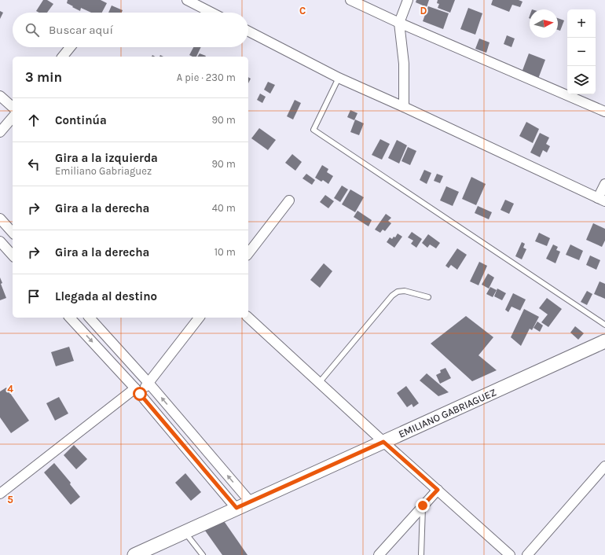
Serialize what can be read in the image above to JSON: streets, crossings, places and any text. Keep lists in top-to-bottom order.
{
  "streets": {
    "main road": ["EMILIANO GABRIAGUEZ"]
  },
  "north": "right",
  "page": {
    "map_buttons": ["+", "−"],
    "search": "Buscar aquí",
    "heading": ["3 min", "A pie · 230 m"],
    "list": [
      ["Continúa", "90 m"],
      ["Gira a la izquierda", "Emiliano Gabriaguez", "90 m"],
      ["Gira a la derecha", "40 m"],
      ["Gira a la derecha", "10 m"],
      "Llegada al destino"
    ]
  },
  "grid": {
    "columns": ["C", "D"],
    "rows": ["4", "5"]
  }
}
